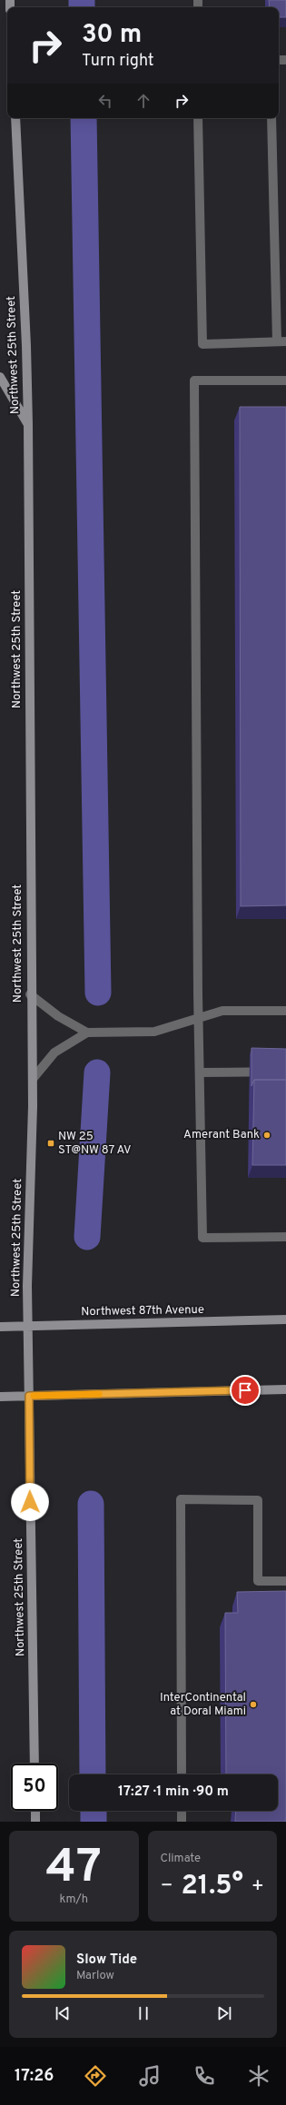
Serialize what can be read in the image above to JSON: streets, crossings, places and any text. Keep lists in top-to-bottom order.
{
  "streets": {
    "main road": ["Northwest 25th Street", "Northwest 87th Avenue"]
  },
  "crossings": [
    ["Northwest 25th Street", "Northwest 87th Avenue"]
  ],
  "places": {
    "other": ["Amerant Bank", "InterContinental at Doral Miami"],
    "transit": ["NW 25 ST@NW 87 AV"]
  },
  "page": {
    "turn": ["30 m", "Turn right"],
    "limit": "50",
    "trip": "17:27 · 1 min · 90 m",
    "tile": [
      ["47", "km/h"],
      "Climate"
    ],
    "heat": ["−", "21.5°", "+"],
    "song": ["Slow Tide", "Marlow"],
    "tabs": "17:26"
  }
}
